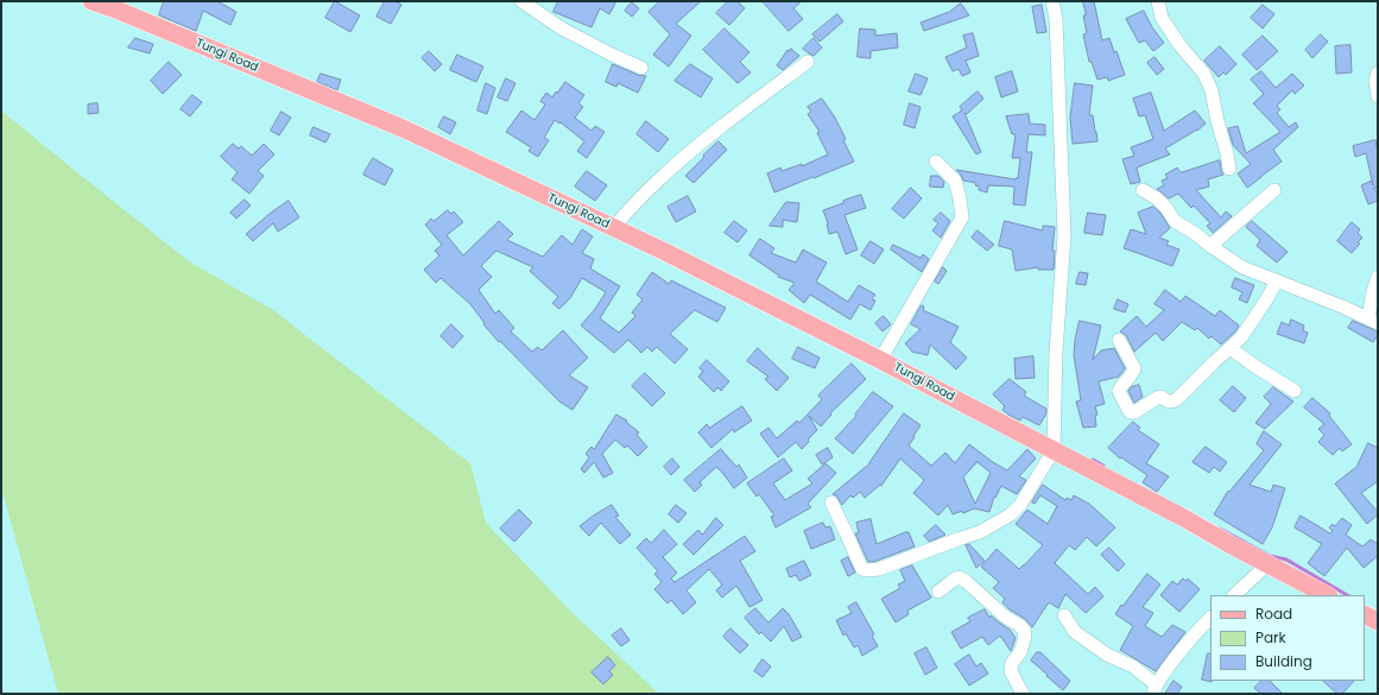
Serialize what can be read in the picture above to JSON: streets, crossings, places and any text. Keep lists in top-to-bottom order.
{
  "streets": {
    "main road": ["Tungi Road"]
  },
  "legend": ["Road", "Park", "Building"]
}
